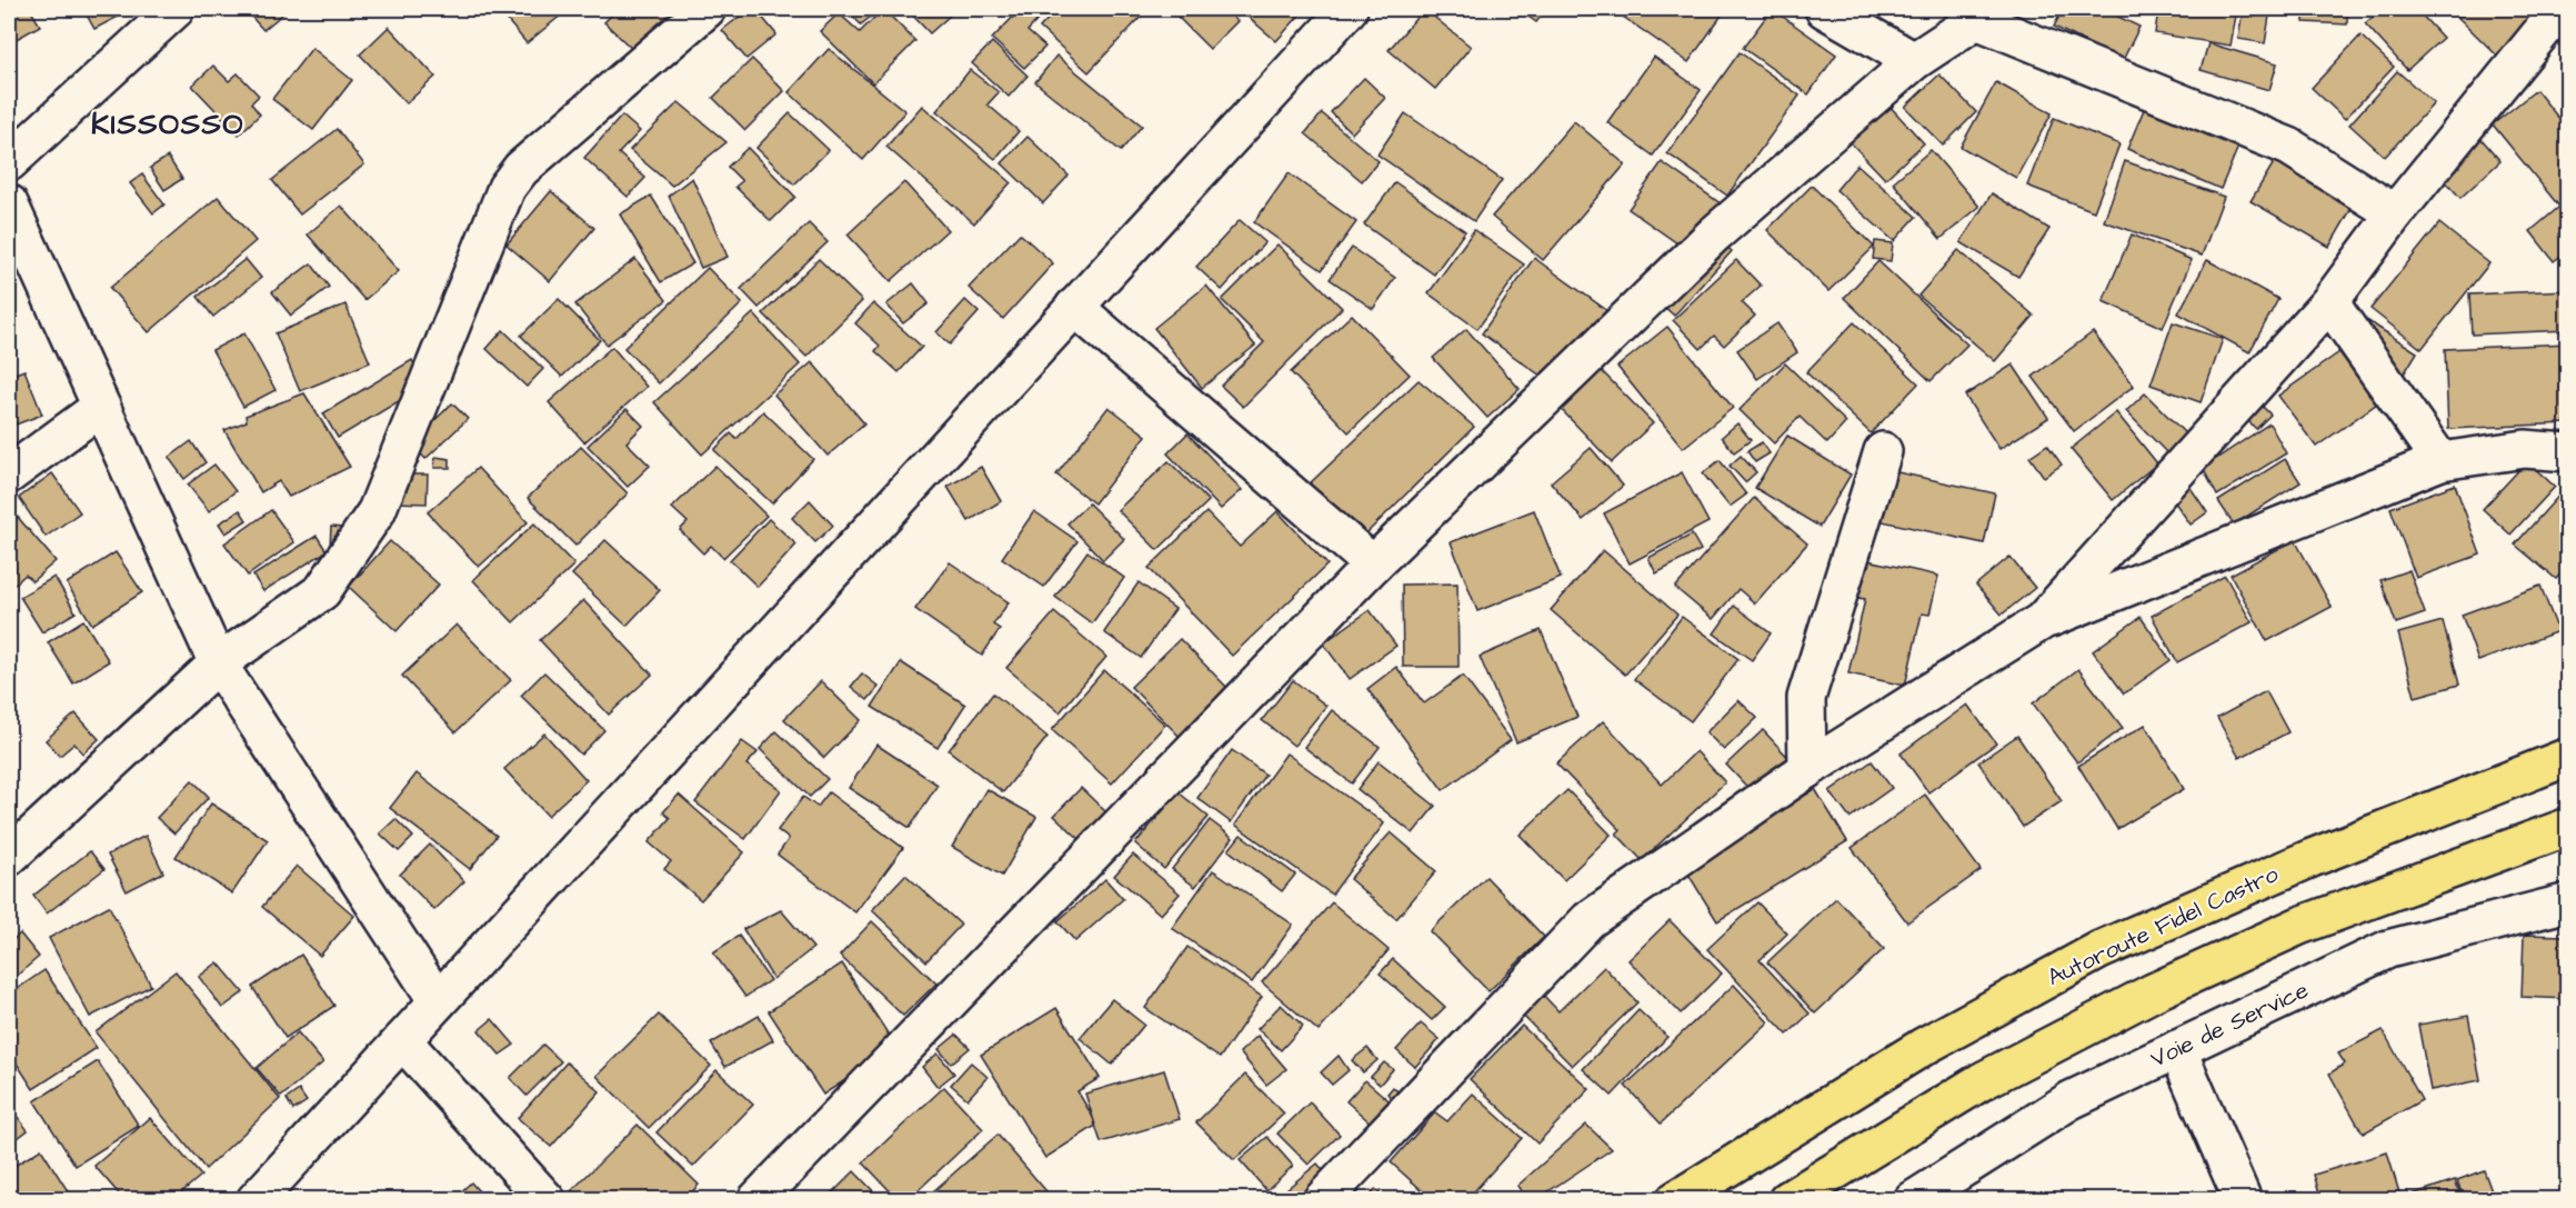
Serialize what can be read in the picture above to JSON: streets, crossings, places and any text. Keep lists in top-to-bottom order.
{
  "streets": {
    "highway": ["Autoroute Fidel Castro"],
    "street": ["Voie de Service"]
  },
  "districts": ["KISSOSSO"]
}
